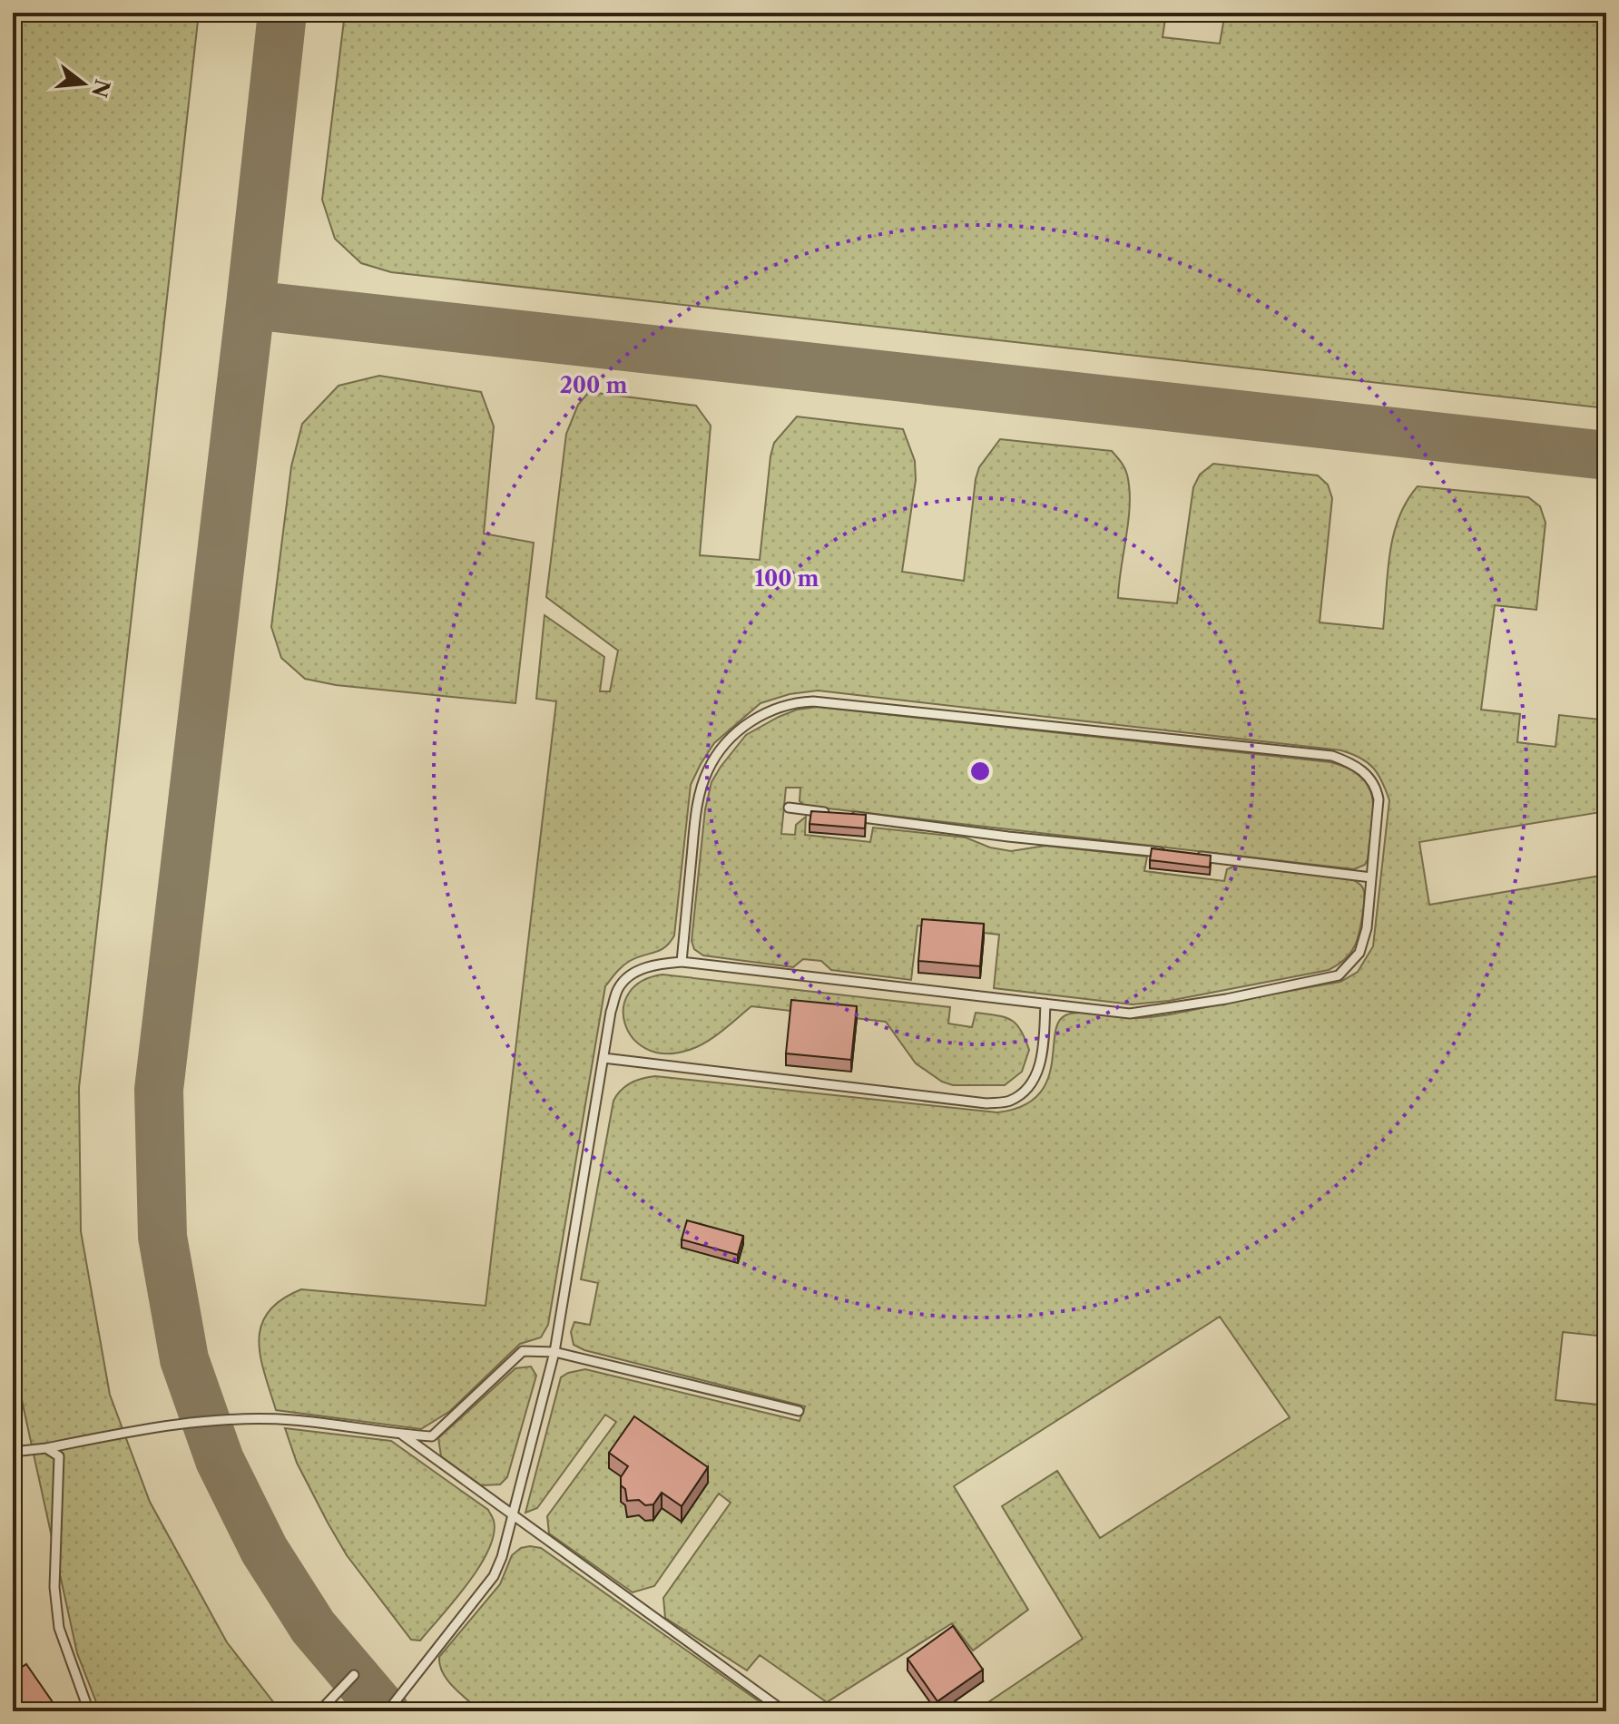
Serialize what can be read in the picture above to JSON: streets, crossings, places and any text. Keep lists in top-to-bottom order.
{
  "north": "right",
  "rings": ["200 m", "100 m"]
}
